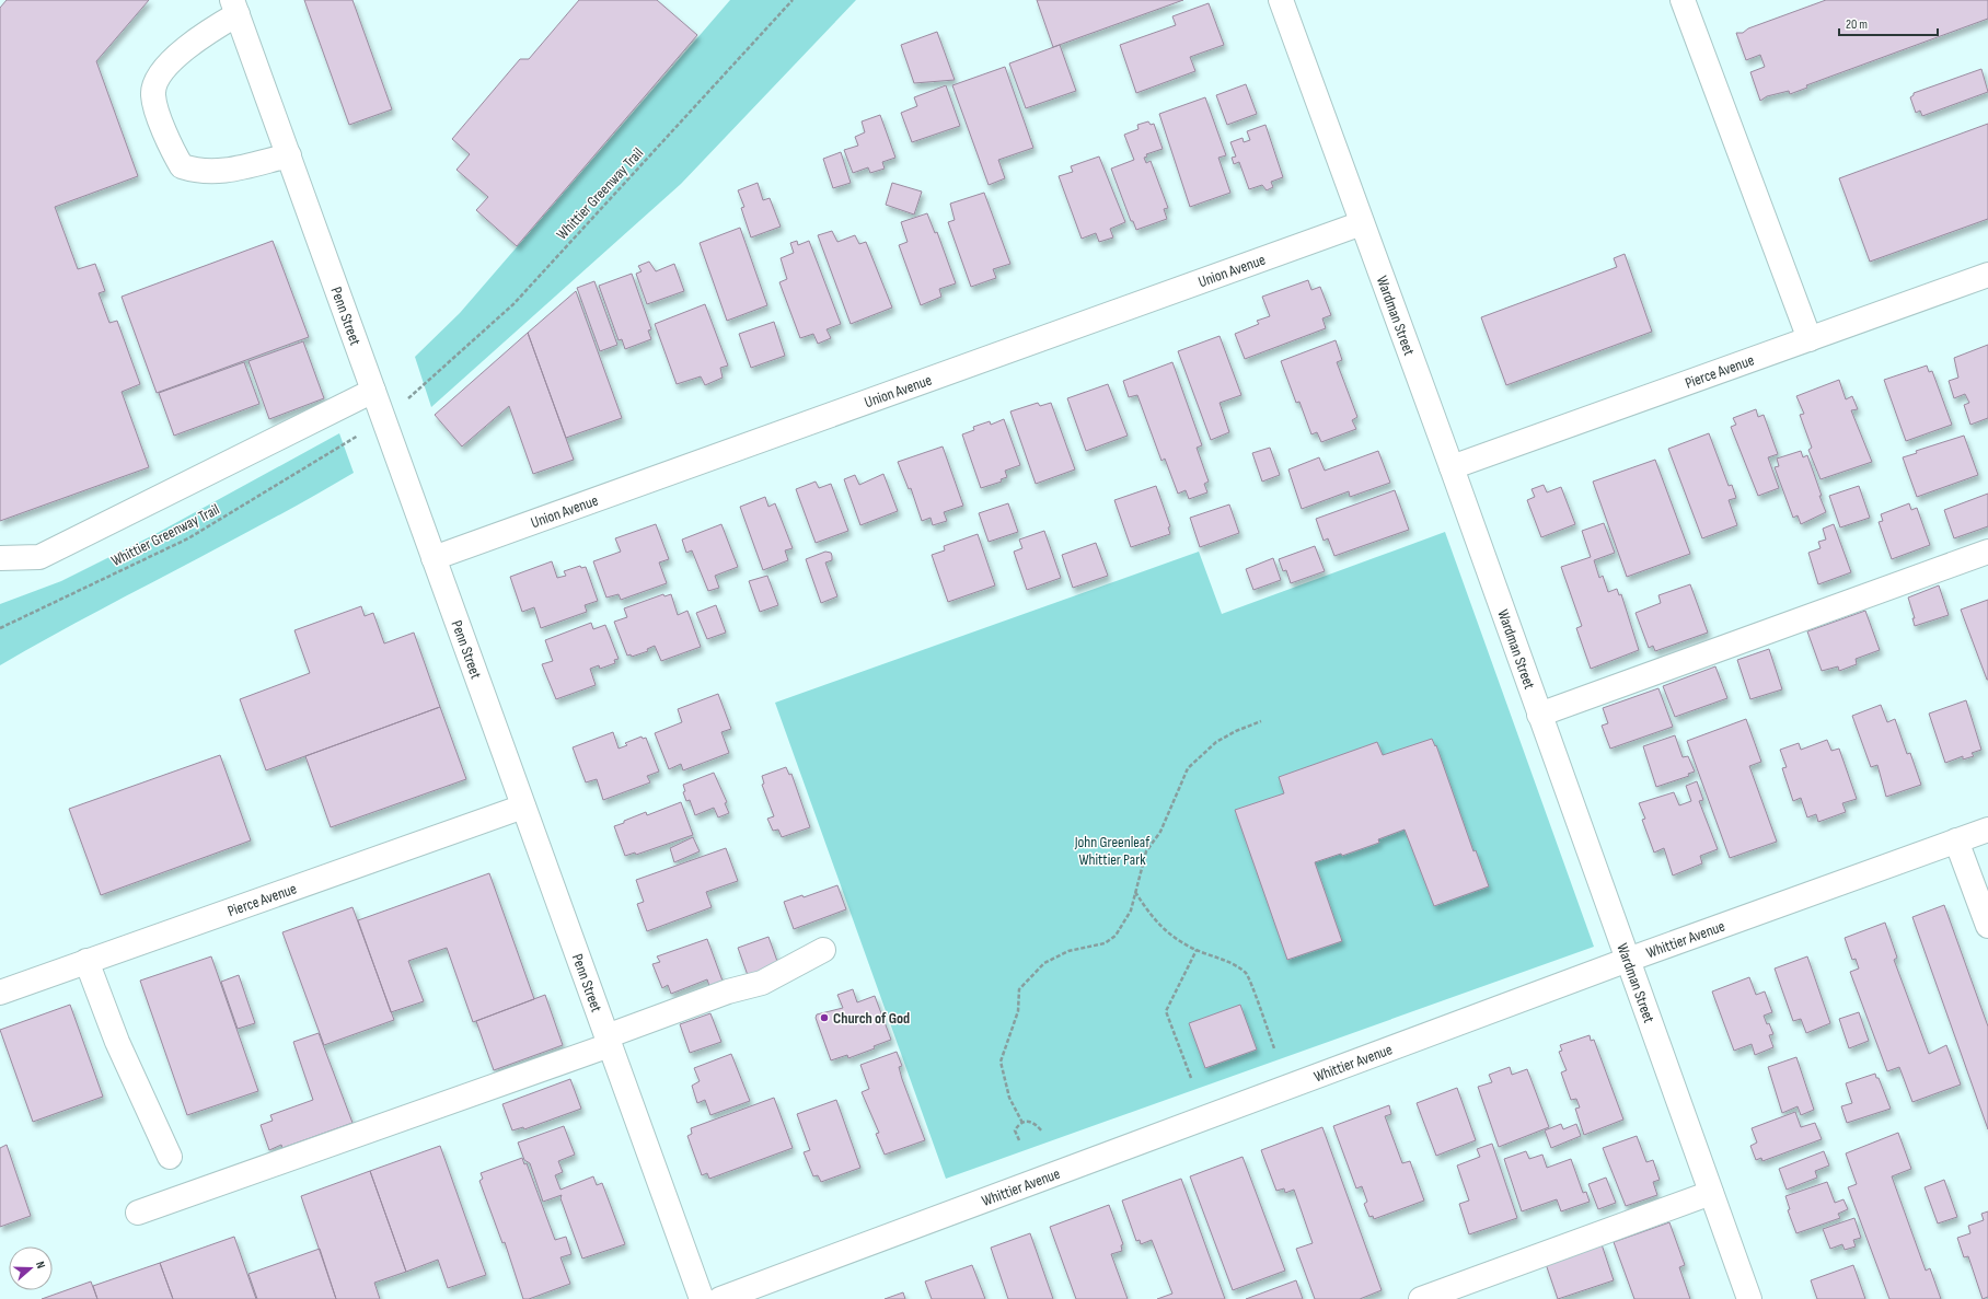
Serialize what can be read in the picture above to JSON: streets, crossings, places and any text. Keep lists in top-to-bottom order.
{
  "streets": {
    "street": [
      "Union Avenue",
      "Wardman Street",
      "Penn Street",
      "Pierce Avenue",
      "Whittier Avenue"
    ],
    "path": ["Whittier Greenway Trail"]
  },
  "crossings": [
    ["Union Avenue", "Wardman Street"],
    ["Union Avenue", "Penn Street"],
    ["Wardman Street", "Pierce Avenue"],
    ["Wardman Street", "Whittier Avenue"],
    ["Penn Street", "Pierce Avenue"]
  ],
  "parks": ["John Greenleaf Whittier Park"],
  "places": ["Church of God"],
  "scale_bar": "20 m",
  "north": "right"
}
